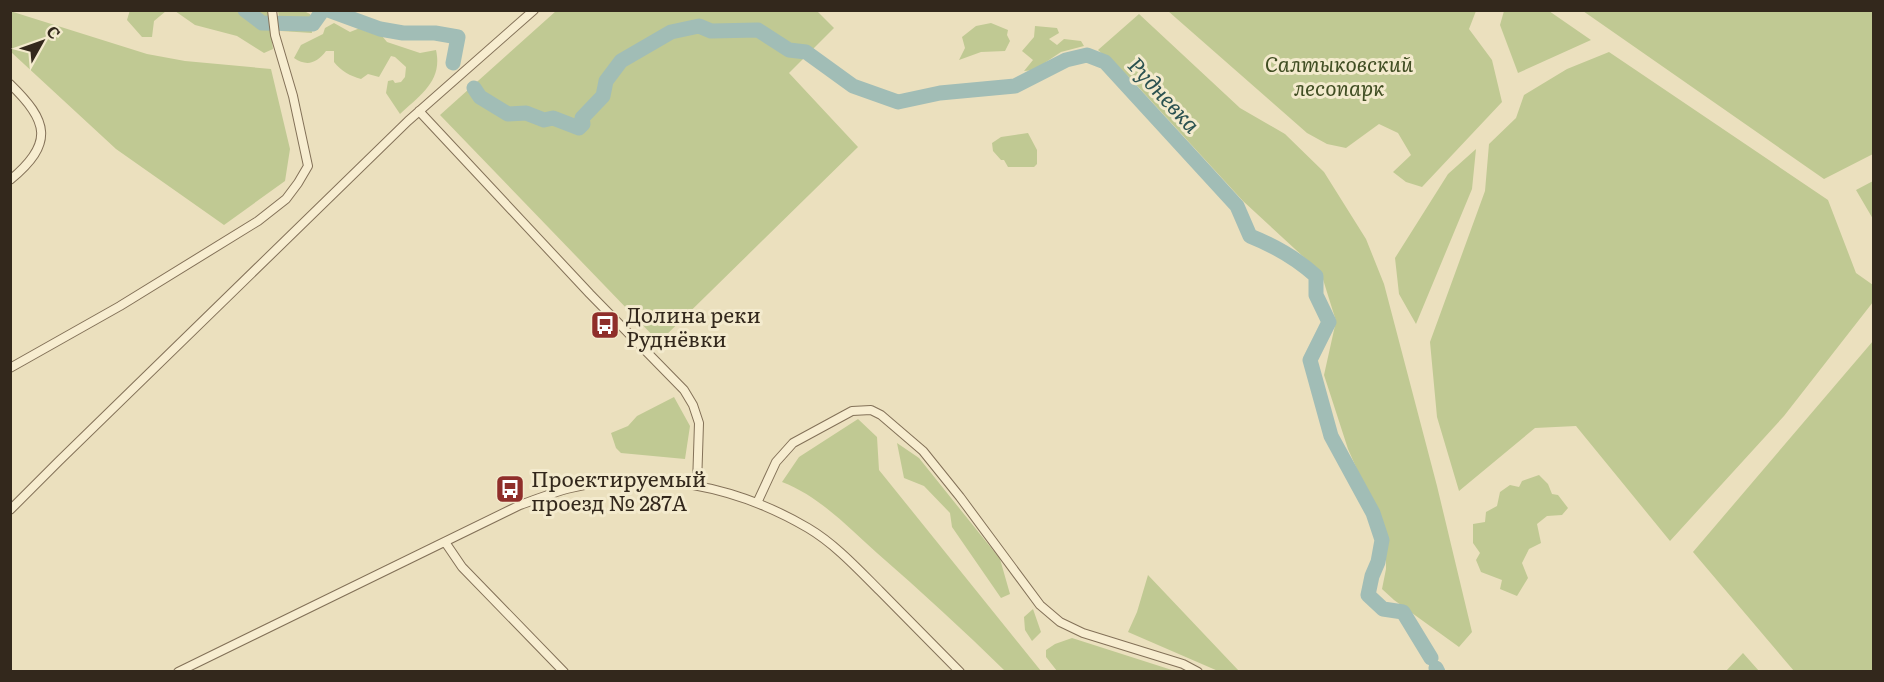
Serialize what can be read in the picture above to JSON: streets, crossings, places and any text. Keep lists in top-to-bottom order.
{
  "water": ["Рудневка"],
  "parks": ["Салтыковский лесопарк"],
  "places": {
    "bus stop": ["Долина реки Руднёвки", "Проектируемый проезд № 287А"]
  },
  "north": "top right"
}
